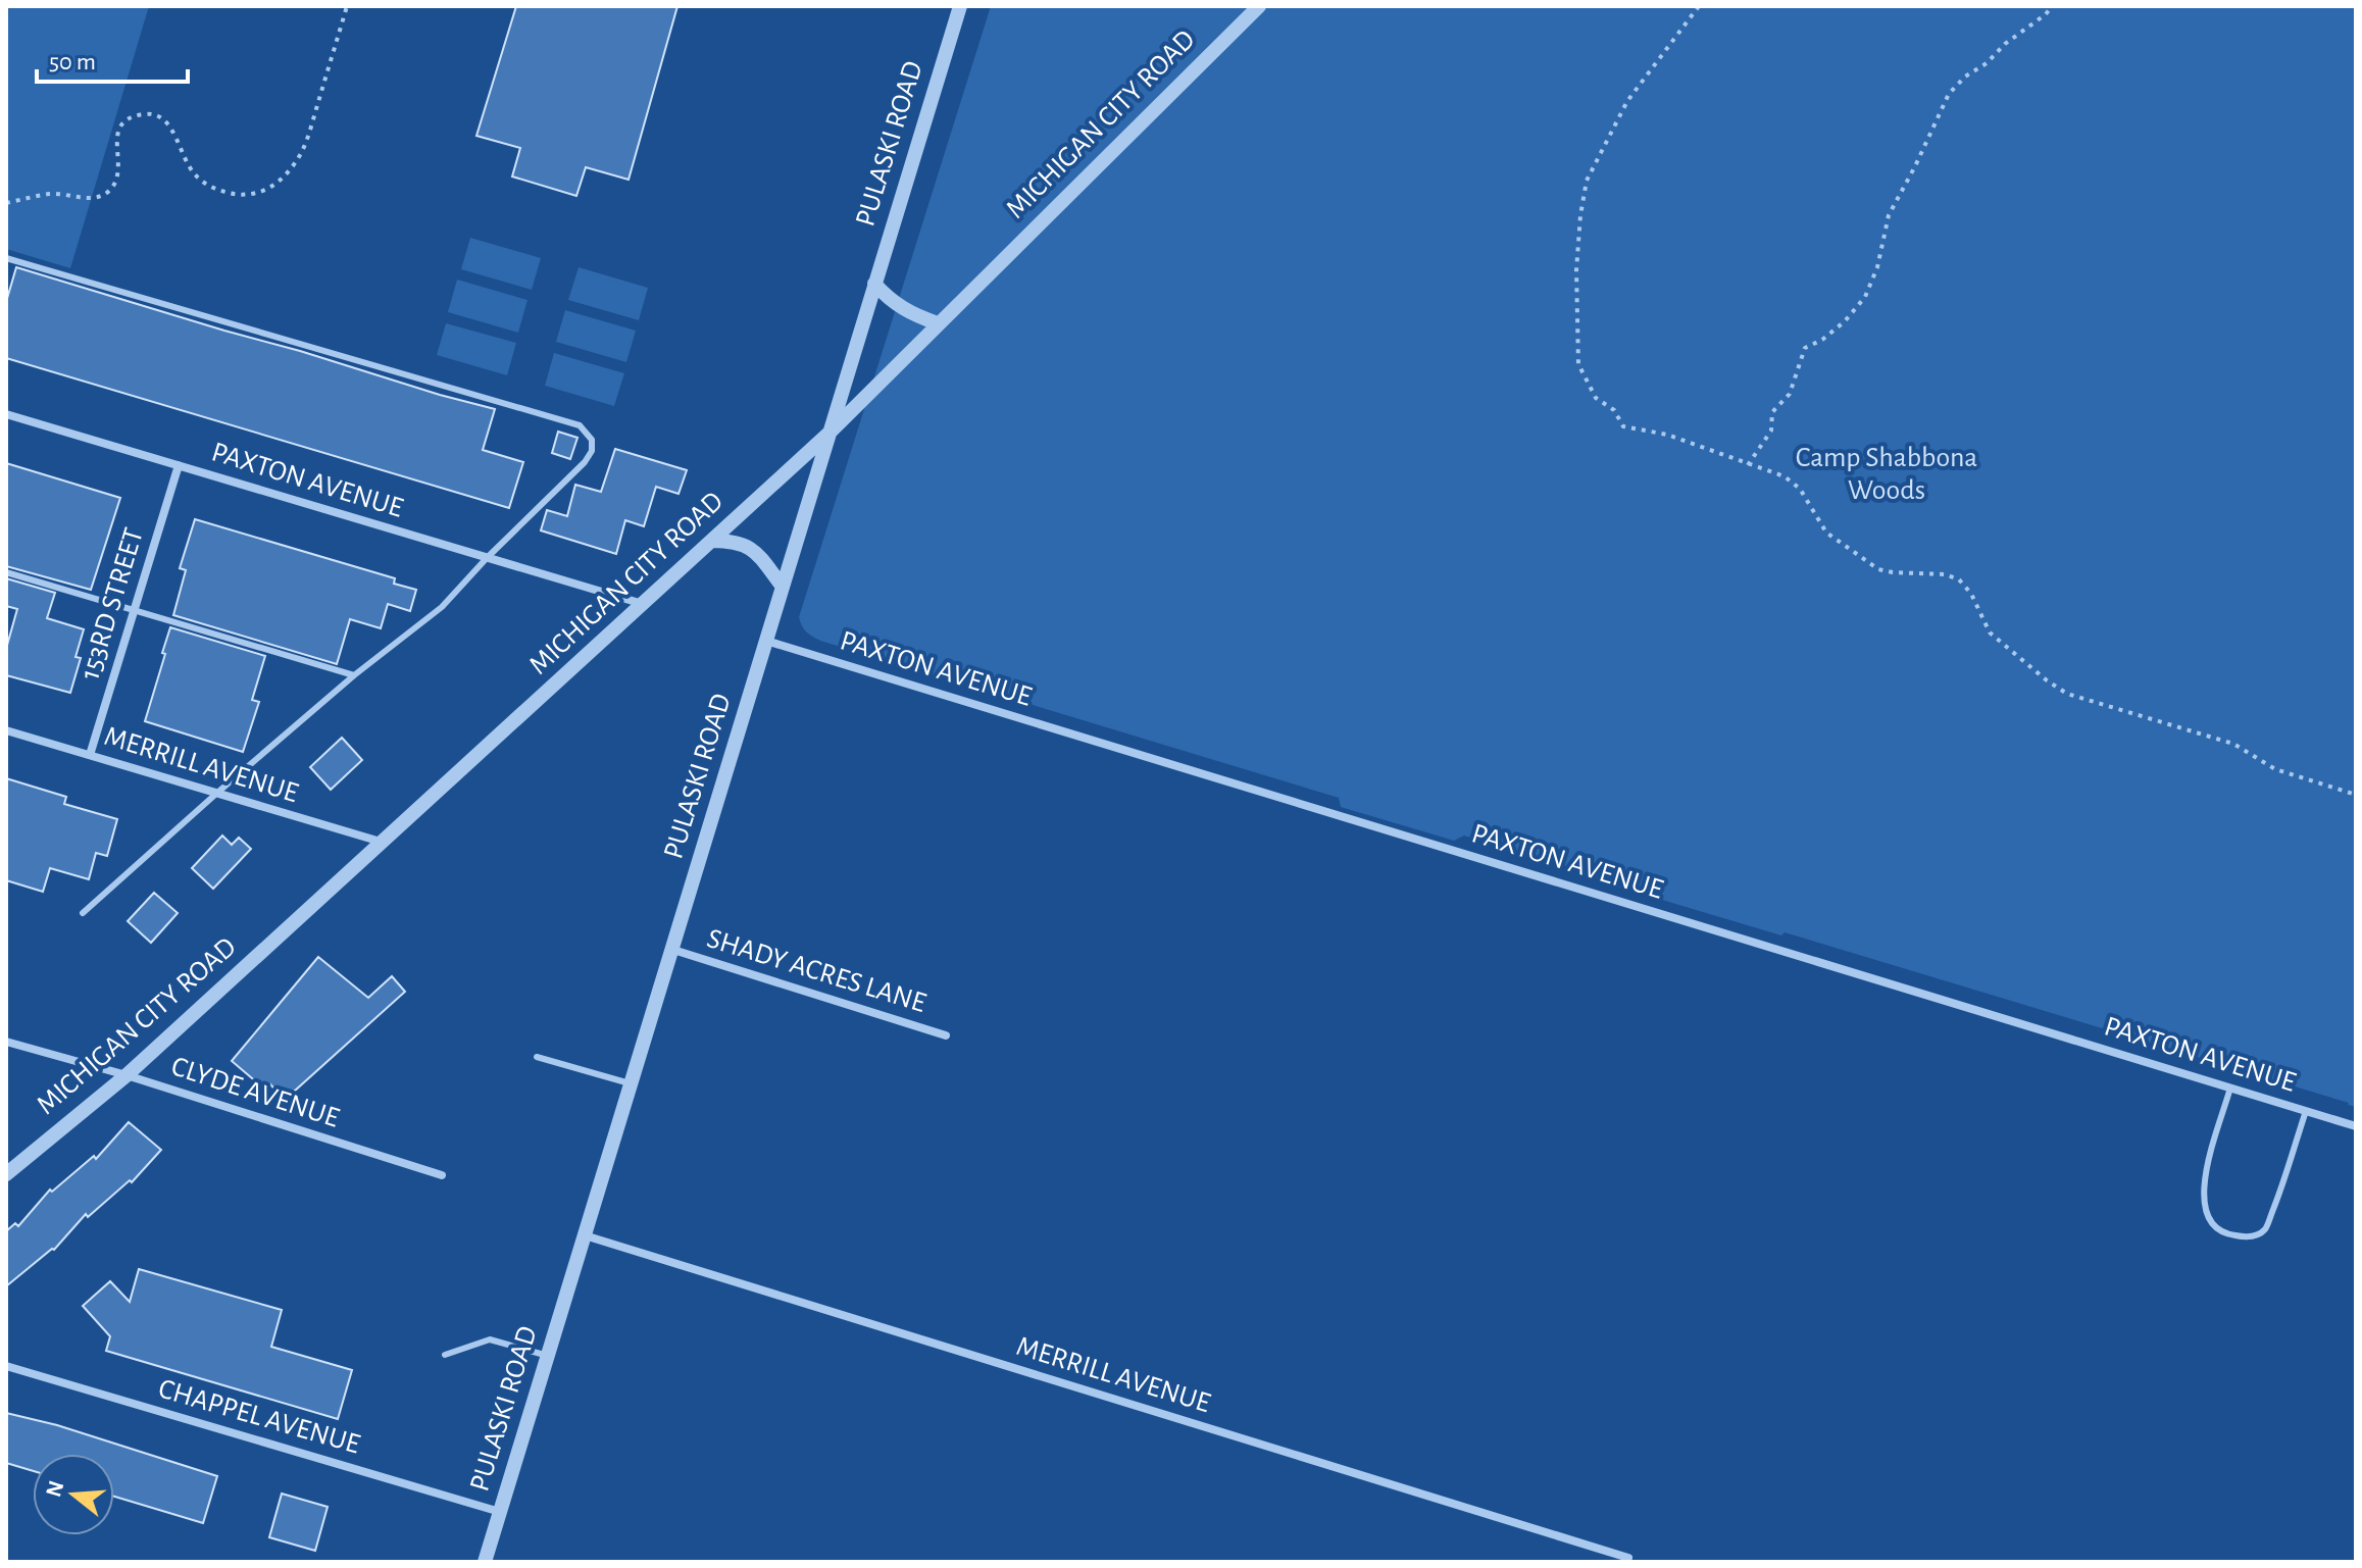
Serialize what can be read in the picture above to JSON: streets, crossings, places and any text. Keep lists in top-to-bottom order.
{
  "streets": {
    "street": [
      "MICHIGAN CITY ROAD",
      "PULASKI ROAD",
      "PAXTON AVENUE",
      "153RD STREET",
      "MERRILL AVENUE",
      "SHADY ACRES LANE",
      "CLYDE AVENUE",
      "CHAPPEL AVENUE"
    ]
  },
  "crossings": [
    ["MICHIGAN CITY ROAD", "PULASKI ROAD"],
    ["MICHIGAN CITY ROAD", "PAXTON AVENUE"],
    ["MICHIGAN CITY ROAD", "MERRILL AVENUE"],
    ["MICHIGAN CITY ROAD", "CLYDE AVENUE"],
    ["PULASKI ROAD", "PAXTON AVENUE"],
    ["PULASKI ROAD", "MERRILL AVENUE"],
    ["PULASKI ROAD", "SHADY ACRES LANE"],
    ["PULASKI ROAD", "CHAPPEL AVENUE"],
    ["PAXTON AVENUE", "153RD STREET"],
    ["153RD STREET", "MERRILL AVENUE"]
  ],
  "parks": ["Camp Shabbona Woods"],
  "scale_bar": "50 m",
  "north": "left"
}
